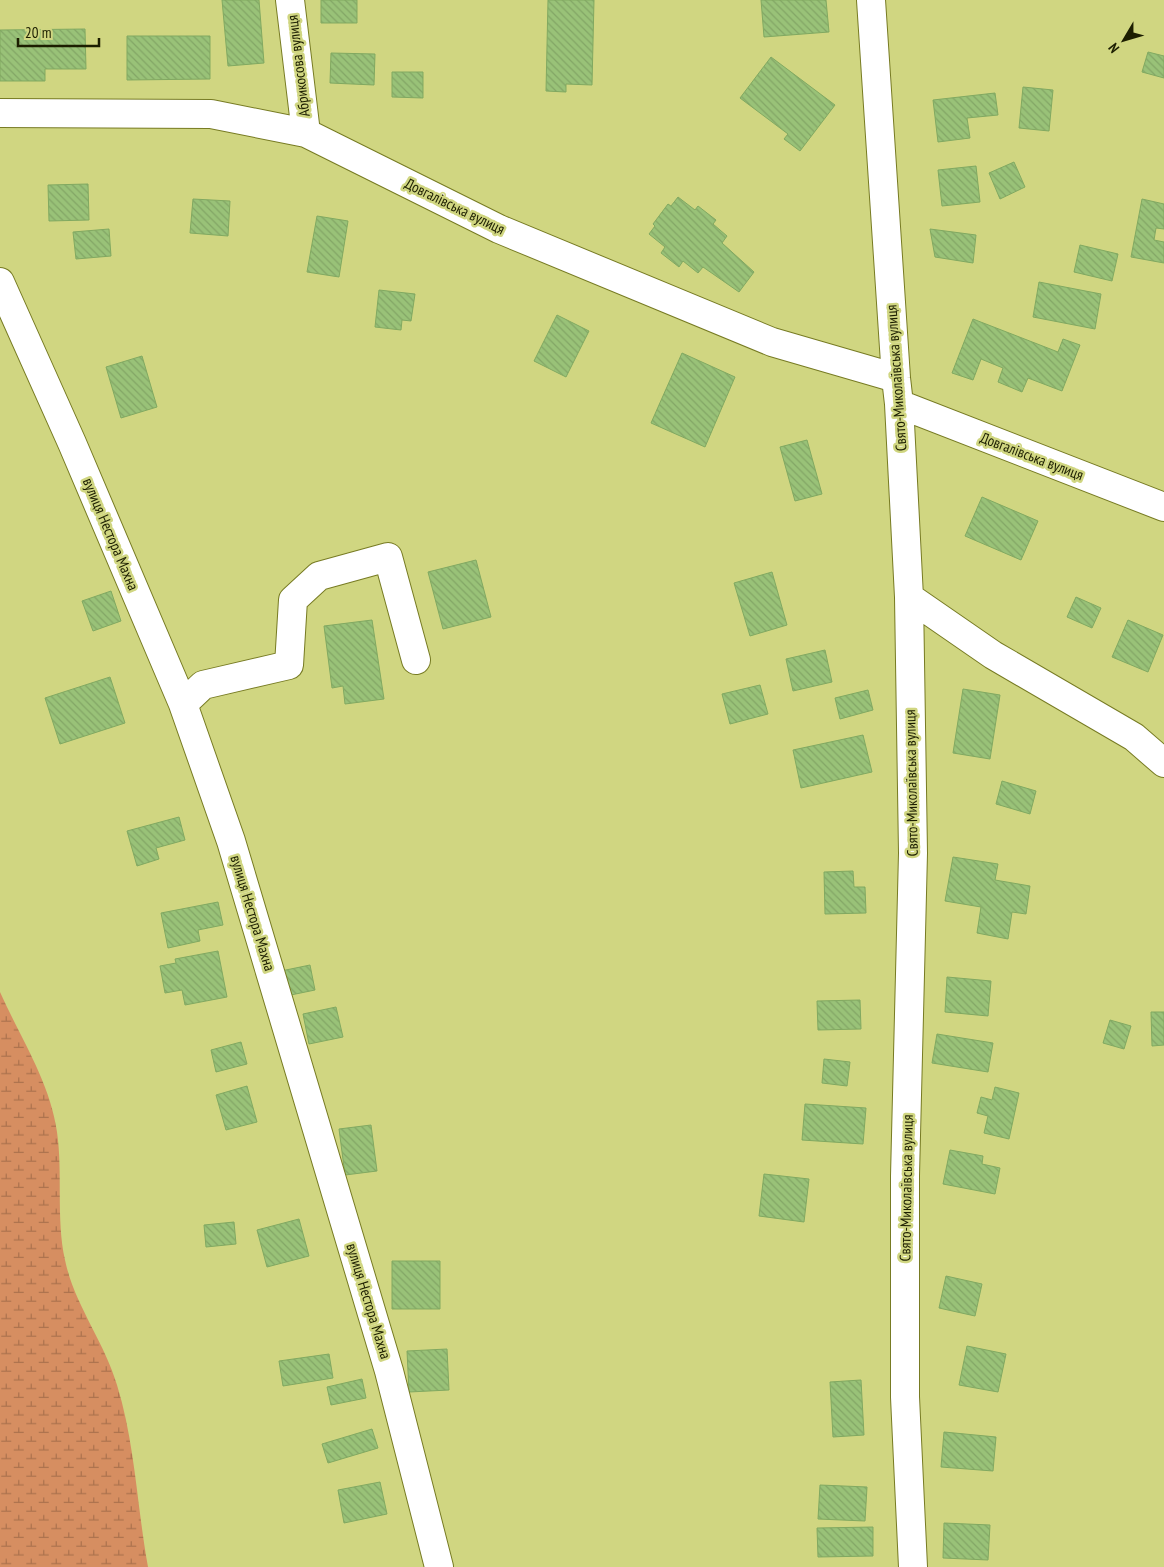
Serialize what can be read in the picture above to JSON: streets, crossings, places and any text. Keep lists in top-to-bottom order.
{
  "streets": {
    "street": [
      "Абрикосова вулиця",
      "Довгалівська вулиця",
      "Свято-Миколаївська вулиця",
      "вулиця Нестора Махна"
    ]
  },
  "crossings": [
    ["Абрикосова вулиця", "Довгалівська вулиця"],
    ["Довгалівська вулиця", "Свято-Миколаївська вулиця"]
  ],
  "scale_bar": "20 m",
  "north": "bottom left"
}
